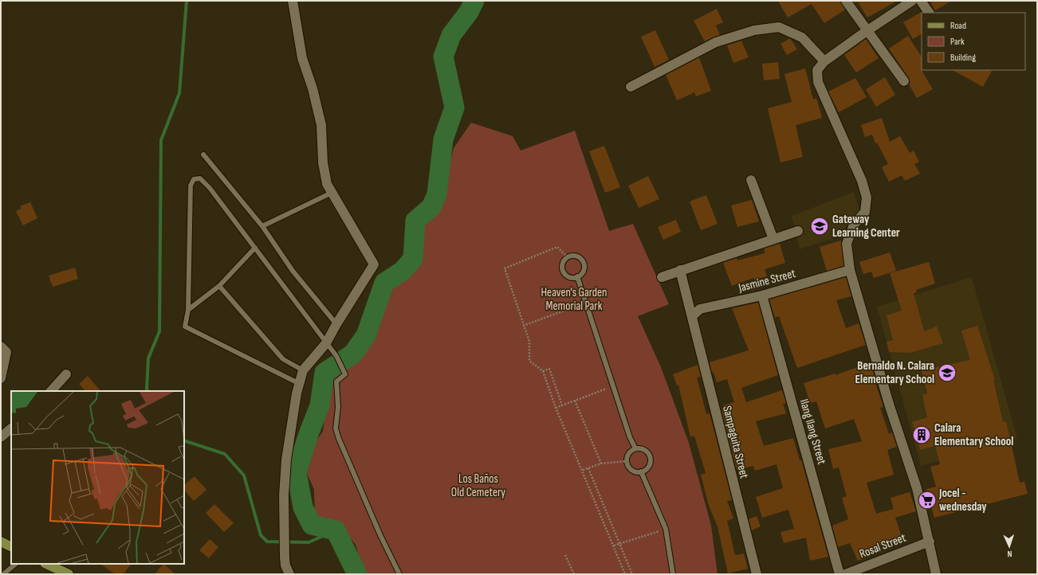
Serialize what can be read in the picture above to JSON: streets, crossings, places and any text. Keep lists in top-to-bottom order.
{
  "streets": {
    "street": [
      "Jasmine Street",
      "Ilang Ilang Street",
      "Sampaguita Street",
      "Rosal Street"
    ]
  },
  "crossings": [
    ["Jasmine Street", "Ilang Ilang Street"],
    ["Jasmine Street", "Sampaguita Street"]
  ],
  "parks": ["Heaven's Garden Memorial Park", "Los Baños Old Cemetery"],
  "places": {
    "school or university": ["Gateway Learning Center", "Bernaldo N. Calara Elementary School"],
    "building": ["Calara Elementary School"],
    "supermarket": ["Jocel - wednesday"]
  },
  "legend": ["Road", "Park", "Building"],
  "north": "bottom"
}
